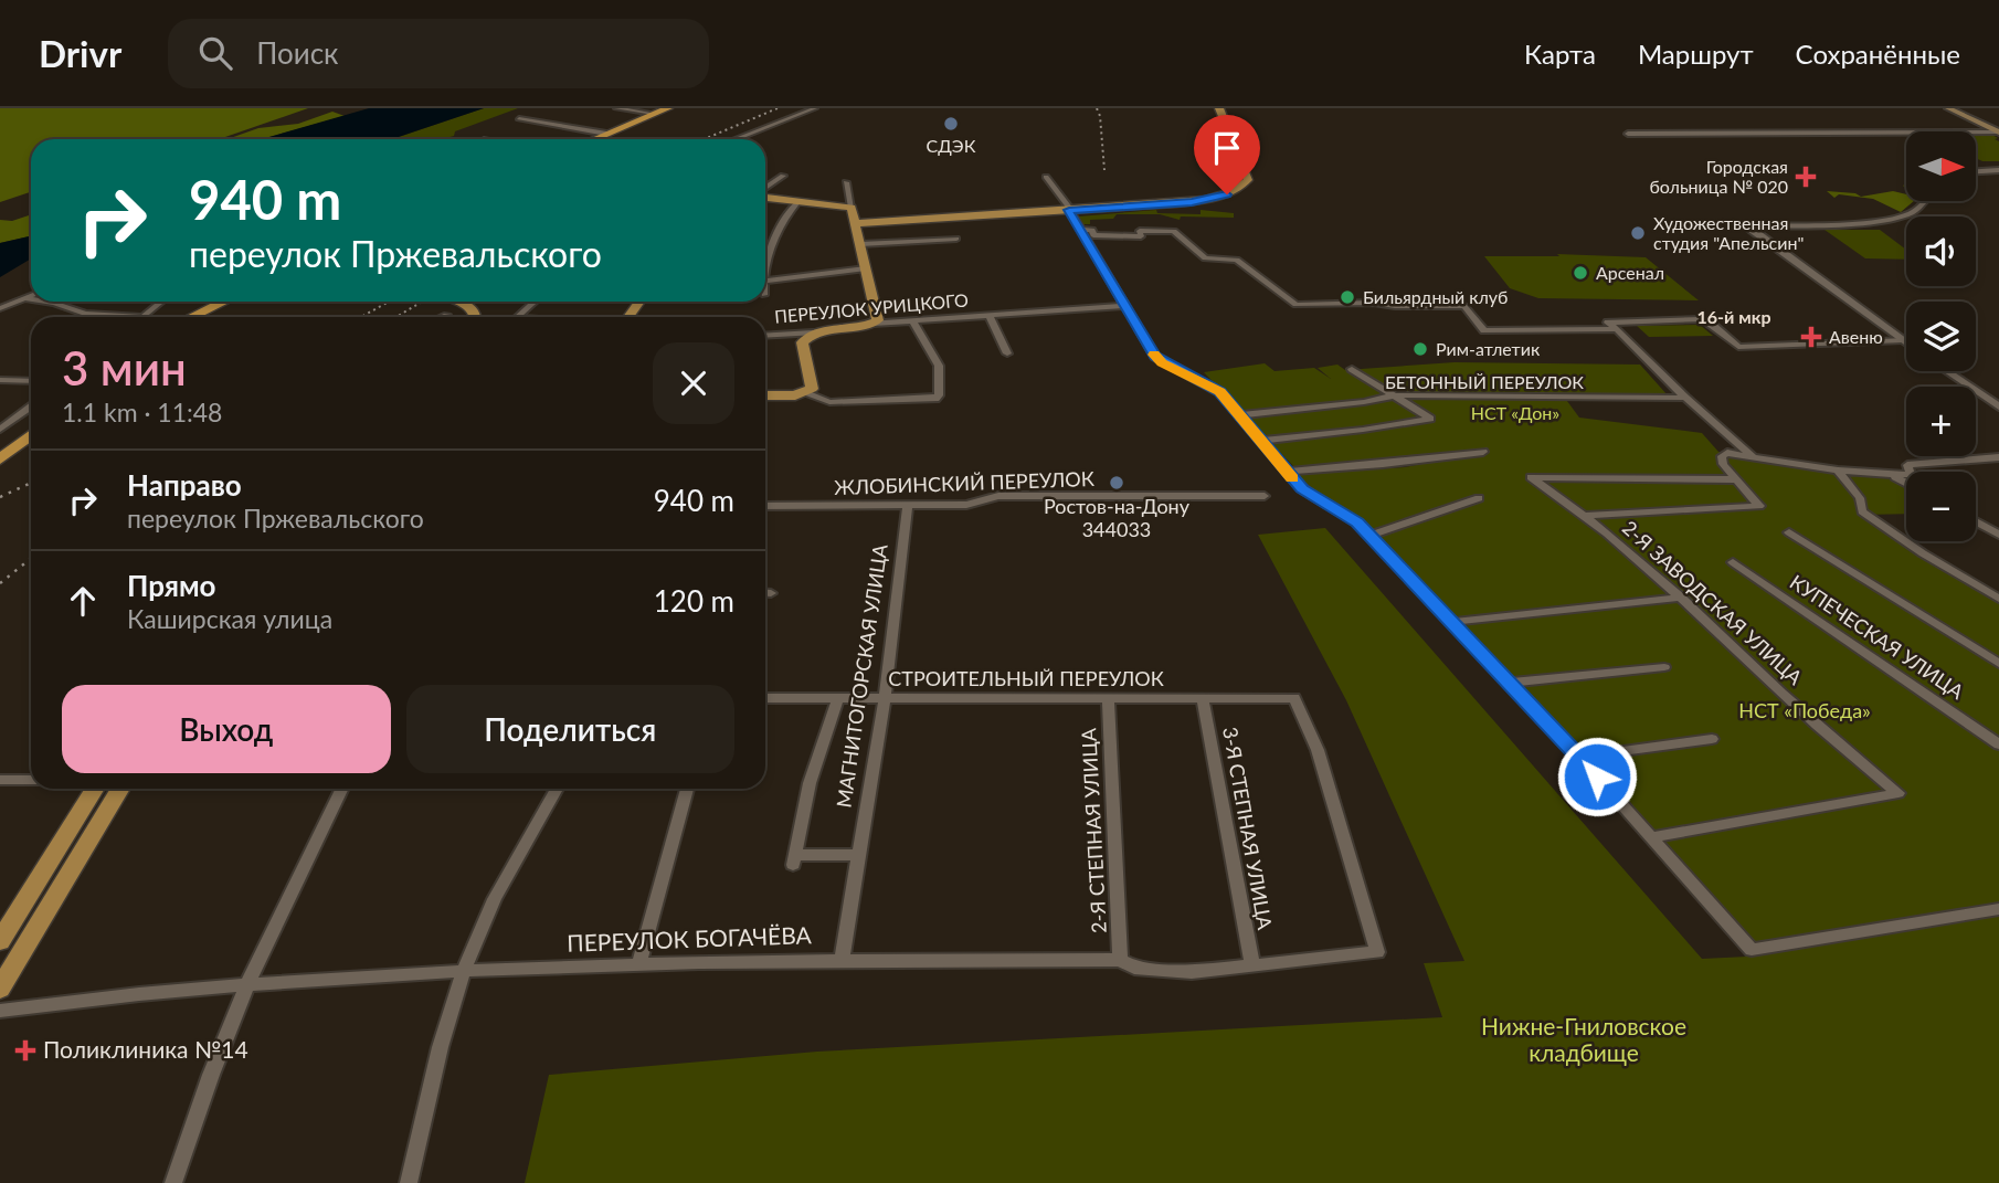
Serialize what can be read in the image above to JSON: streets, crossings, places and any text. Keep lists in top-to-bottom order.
{
  "streets": {
    "main road": ["ПЕРЕУЛОК УРИЦКОГО"],
    "street": [
      "БЕТОННЫЙ ПЕРЕУЛОК",
      "ЖЛОБИНСКИЙ ПЕРЕУЛОК",
      "2-Я ЗАВОДСКАЯ УЛИЦА",
      "КУПЕЧЕСКАЯ УЛИЦА",
      "МАГНИТОГОРСКАЯ УЛИЦА",
      "СТРОИТЕЛЬНЫЙ ПЕРЕУЛОК",
      "3-Я СТЕПНАЯ УЛИЦА",
      "2-Я СТЕПНАЯ УЛИЦА",
      "ПЕРЕУЛОК БОГАЧЁВА"
    ]
  },
  "crossings": [
    ["ЖЛОБИНСКИЙ ПЕРЕУЛОК", "МАГНИТОГОРСКАЯ УЛИЦА"],
    ["МАГНИТОГОРСКАЯ УЛИЦА", "СТРОИТЕЛЬНЫЙ ПЕРЕУЛОК"],
    ["МАГНИТОГОРСКАЯ УЛИЦА", "ПЕРЕУЛОК БОГАЧЁВА"],
    ["СТРОИТЕЛЬНЫЙ ПЕРЕУЛОК", "3-Я СТЕПНАЯ УЛИЦА"],
    ["СТРОИТЕЛЬНЫЙ ПЕРЕУЛОК", "2-Я СТЕПНАЯ УЛИЦА"],
    ["СТРОИТЕЛЬНЫЙ ПЕРЕУЛОК", "ПЕРЕУЛОК БОГАЧЁВА"],
    ["3-Я СТЕПНАЯ УЛИЦА", "ПЕРЕУЛОК БОГАЧЁВА"],
    ["2-Я СТЕПНАЯ УЛИЦА", "ПЕРЕУЛОК БОГАЧЁВА"]
  ],
  "districts": ["16-й мкр"],
  "parks": ["НСТ «Дон»", "НСТ «Победа»", "Нижне-Гниловское кладбище"],
  "places": {
    "other": [
      "СДЭК",
      "Художественная студия \"Апельсин\"",
      "Арсенал",
      "Бильярдный клуб",
      "Рим-атлетик",
      "Ростов-на-Дону 344033"
    ],
    "health": ["Городская больница № 020", "Авеню", "Поликлиника №14"]
  },
  "north": "right",
  "page": {
    "header": "Drivr",
    "search": "Поиск",
    "nav": ["Карта", "Маршрут", "Сохранённые"],
    "map_buttons": ["+", "−"],
    "turn": ["940 m", "переулок Пржевальского"],
    "heading": ["3 мин", "1.1 km · 11:48"],
    "list": [
      {
        "name": "Направо",
        "note": "переулок Пржевальского",
        "value": "940 m"
      },
      {
        "name": "Прямо",
        "note": "Каширская улица",
        "value": "120 m"
      }
    ],
    "buttons": ["Выход", "Поделиться"]
  }
}
